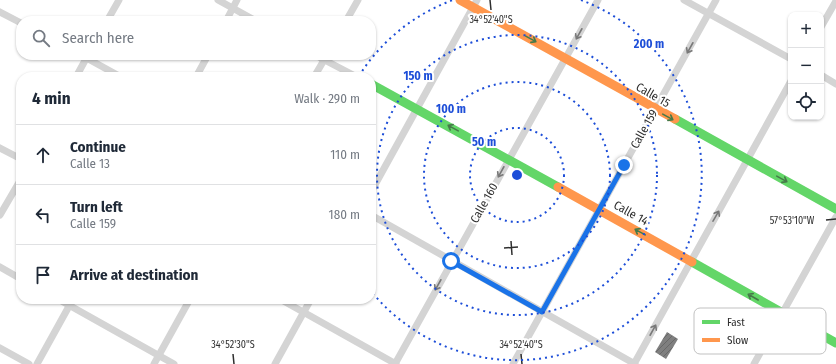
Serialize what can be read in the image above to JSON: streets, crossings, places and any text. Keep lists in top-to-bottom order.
{
  "streets": {
    "street": [
      "Calle 15",
      "Calle 159",
      "Calle 160",
      "Calle 14"
    ]
  },
  "crossings": [
    ["Calle 15", "Calle 159"],
    ["Calle 15", "Calle 160"],
    ["Calle 159", "Calle 14"],
    ["Calle 160", "Calle 14"]
  ],
  "one_way": ["Calle 15", "Calle 160", "Calle 14"],
  "legend": ["Fast", "Slow"],
  "page": {
    "map_buttons": ["+", "−"],
    "search": "Search here",
    "heading": ["4 min", "Walk · 290 m"],
    "list": [
      ["Continue", "Calle 13", "110 m"],
      ["Turn left", "Calle 159", "180 m"],
      "Arrive at destination"
    ]
  },
  "coordinates": ["34°52'40\"S", "57°53'10\"W", "34°52'30\"S"],
  "rings": [
    "200 m",
    "150 m",
    "100 m",
    "50 m"
  ]
}
